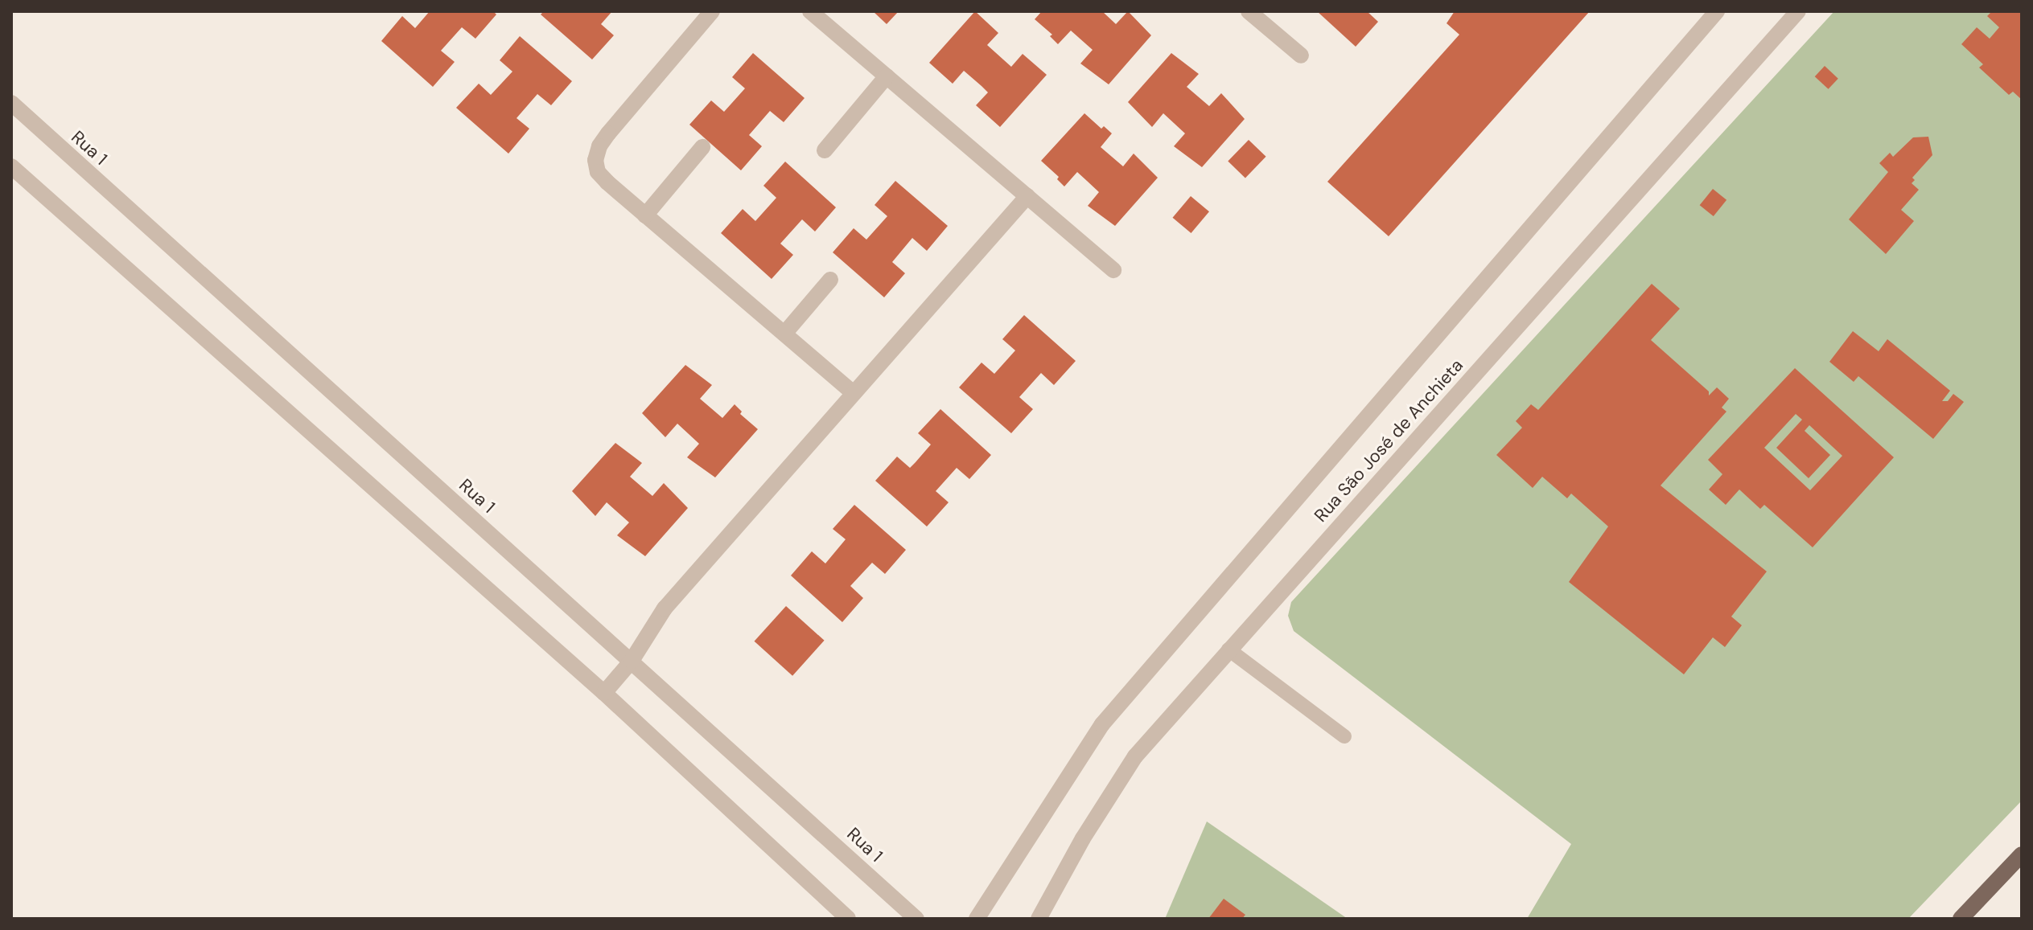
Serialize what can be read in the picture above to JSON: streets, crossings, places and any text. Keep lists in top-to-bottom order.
{
  "streets": {
    "street": ["Rua 1", "Rua São José de Anchieta"]
  }
}
